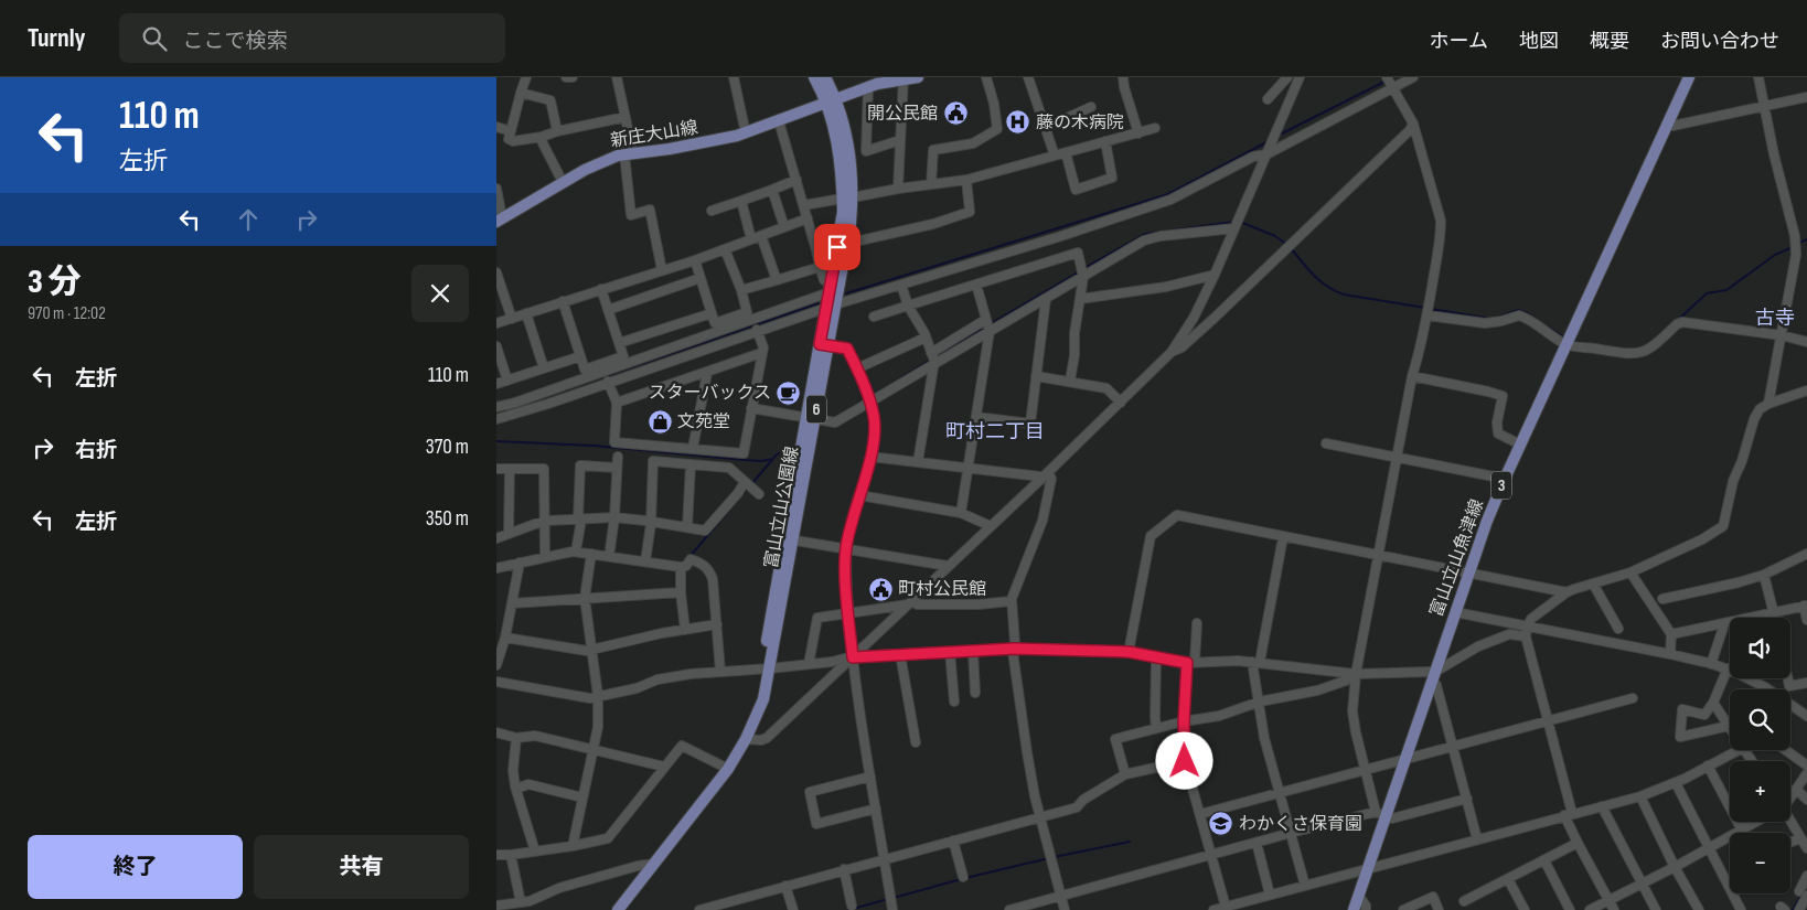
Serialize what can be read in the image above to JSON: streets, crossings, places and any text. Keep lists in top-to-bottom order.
{
  "streets": {
    "main road": [
      "新庄大山線",
      "6",
      "3",
      "富山立山公園線",
      "富山立山魚津線"
    ]
  },
  "crossings": [
    ["新庄大山線", "富山立山公園線"]
  ],
  "districts": ["古寺", "町村二丁目"],
  "places": {
    "public building": ["開公民館", "町村公民館"],
    "hospital": ["藤の木病院"],
    "cafe": ["スターバックス"],
    "shop": ["文苑堂"],
    "school or university": ["わかくさ保育園"]
  },
  "page": {
    "header": "Turnly",
    "search": "ここで検索",
    "nav": [
      "ホーム",
      "地図",
      "概要",
      "お問い合わせ"
    ],
    "turn": ["110 m", "左折"],
    "heading": ["3 分", "970 m · 12:02"],
    "list": [
      {
        "name": "左折",
        "value": "110 m"
      },
      {
        "name": "右折",
        "value": "370 m"
      },
      {
        "name": "左折",
        "value": "350 m"
      }
    ],
    "map_buttons": ["+", "−"],
    "buttons": ["終了", "共有"]
  }
}
